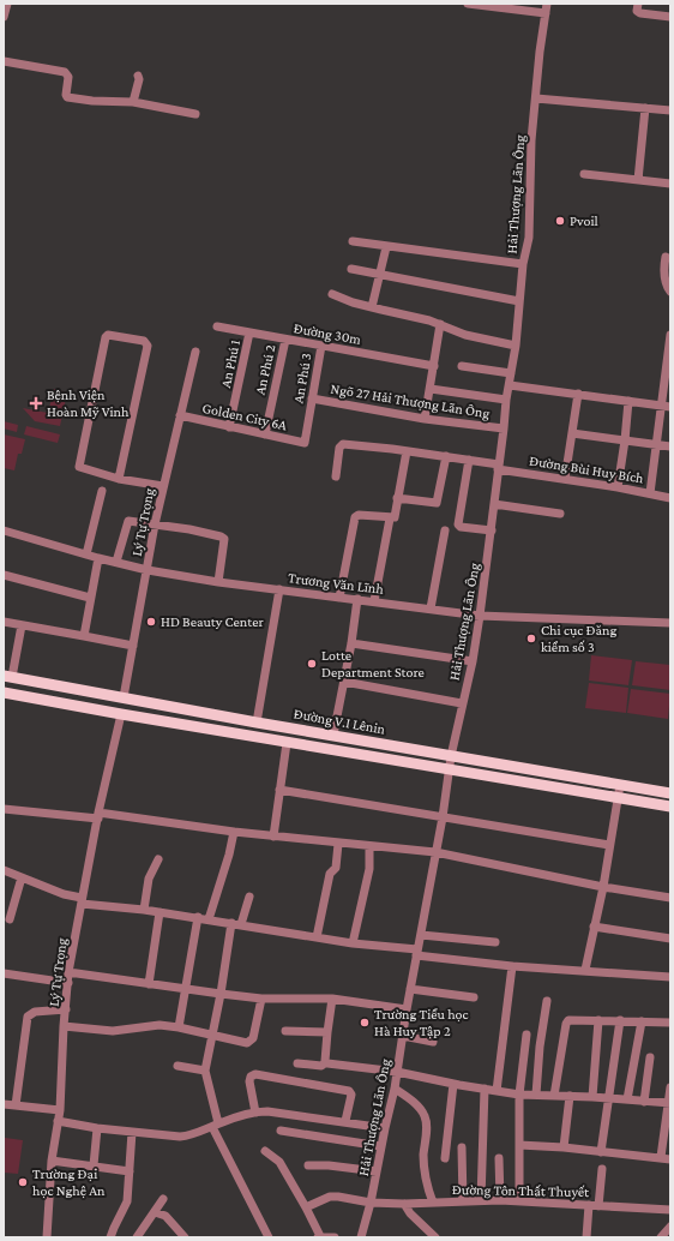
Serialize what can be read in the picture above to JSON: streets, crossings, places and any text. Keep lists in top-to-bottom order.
{
  "streets": {
    "main road": ["Đường V.I Lênin"],
    "street": [
      "Hải Thượng Lãn Ông",
      "Đường 30m",
      "An Phú 1",
      "An Phú 2",
      "An Phú 3",
      "Ngõ 27 Hải Thượng Lãn Ông",
      "Golden City 6A",
      "Đường Bùi Huy Bích",
      "Lý Tự Trọng",
      "Trương Văn Lĩnh",
      "Đường Tôn Thất Thuyết"
    ]
  },
  "crossings": [
    ["Hải Thượng Lãn Ông", "Ngõ 27 Hải Thượng Lãn Ông"],
    ["Hải Thượng Lãn Ông", "Đường Bùi Huy Bích"],
    ["Hải Thượng Lãn Ông", "Trương Văn Lĩnh"],
    ["Hải Thượng Lãn Ông", "Đường V.I Lênin"],
    ["Hải Thượng Lãn Ông", "Đường Tôn Thất Thuyết"],
    ["Đường 30m", "An Phú 1"],
    ["Đường 30m", "An Phú 2"],
    ["Đường 30m", "An Phú 3"],
    ["An Phú 1", "Golden City 6A"],
    ["An Phú 2", "Golden City 6A"],
    ["An Phú 3", "Ngõ 27 Hải Thượng Lãn Ông"],
    ["An Phú 3", "Golden City 6A"],
    ["Golden City 6A", "Lý Tự Trọng"],
    ["Lý Tự Trọng", "Trương Văn Lĩnh"],
    ["Lý Tự Trọng", "Đường V.I Lênin"]
  ],
  "places": {
    "other": [
      "Pvoil",
      "HD Beauty Center",
      "Chi cục Đăng kiểm số 3",
      "Lotte Department Store",
      "Trường Tiểu học Hà Huy Tập 2",
      "Trường Đại học Nghệ An"
    ],
    "health": ["Bệnh Viện Hoàn Mỹ Vinh"]
  }
}
